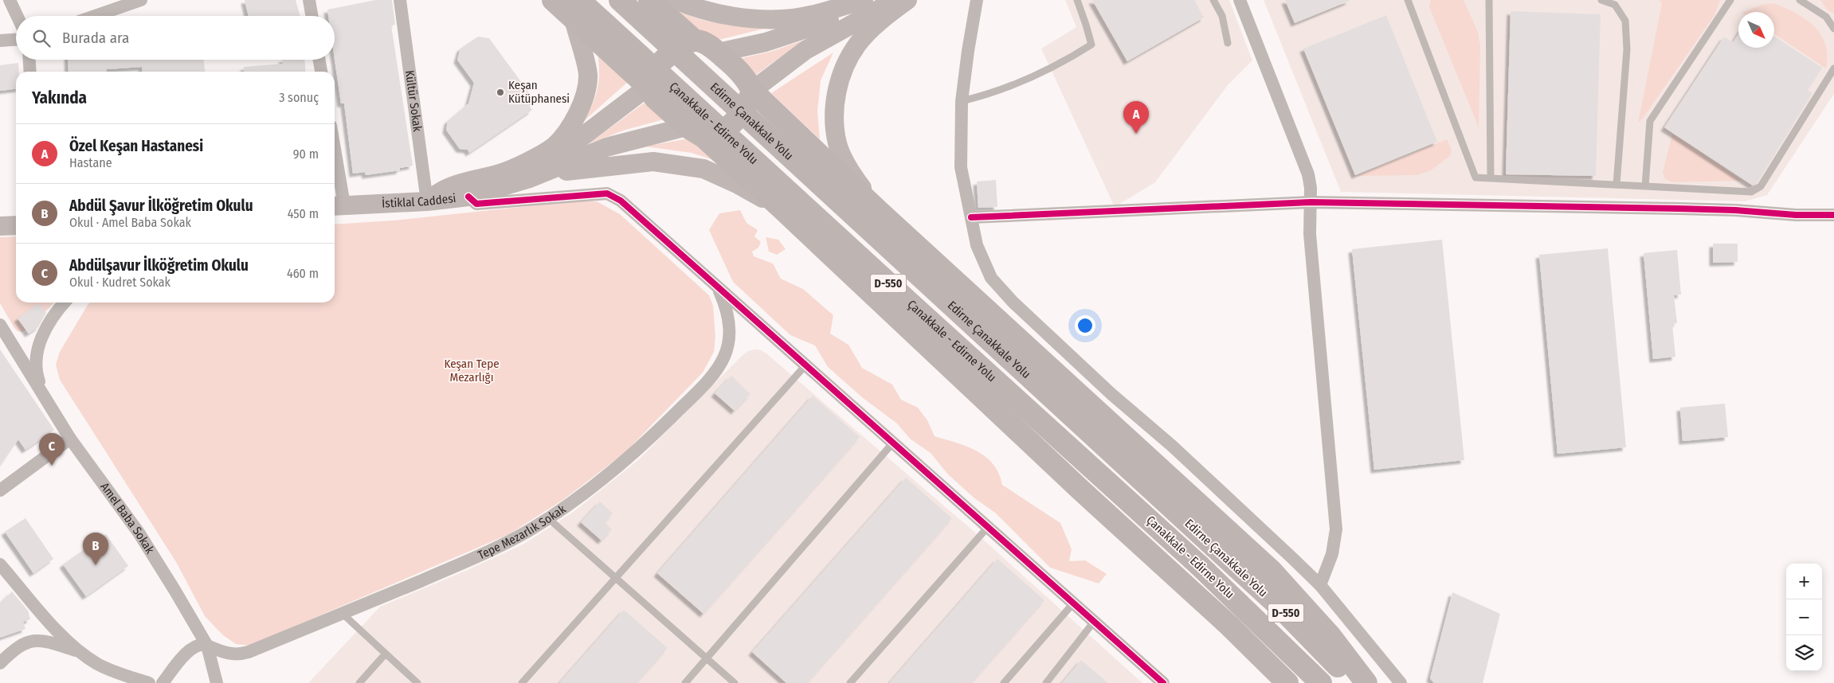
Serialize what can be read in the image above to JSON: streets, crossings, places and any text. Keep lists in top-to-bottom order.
{
  "streets": {
    "highway": ["Edirne Çanakkale Yolu", "Çanakkale - Edirne Yolu", "D-550"],
    "main road": ["İstiklal Caddesi"],
    "street": ["Kültür Sokak", "Amel Baba Sokak", "Tepe Mezarlık Sokak"]
  },
  "crossings": [
    ["Kültür Sokak", "İstiklal Caddesi"],
    ["Amel Baba Sokak", "Tepe Mezarlık Sokak"]
  ],
  "parks": ["Keşan Tepe Mezarlığı"],
  "places": ["Keşan Kütüphanesi"],
  "north": "bottom right",
  "page": {
    "search": "Burada ara",
    "heading": ["Yakında", "3 sonuç"],
    "pins": ["A", "C", "B"],
    "list": [
      {
        "mark": "A",
        "name": "Özel Keşan Hastanesi",
        "note": "Hastane",
        "value": "90 m"
      },
      {
        "mark": "B",
        "name": "Abdül Şavur İlköğretim Okulu",
        "note": "Okul · Amel Baba Sokak",
        "value": "450 m"
      },
      {
        "mark": "C",
        "name": "Abdülşavur İlköğretim Okulu",
        "note": "Okul · Kudret Sokak",
        "value": "460 m"
      }
    ],
    "map_buttons": ["+", "−"]
  }
}
